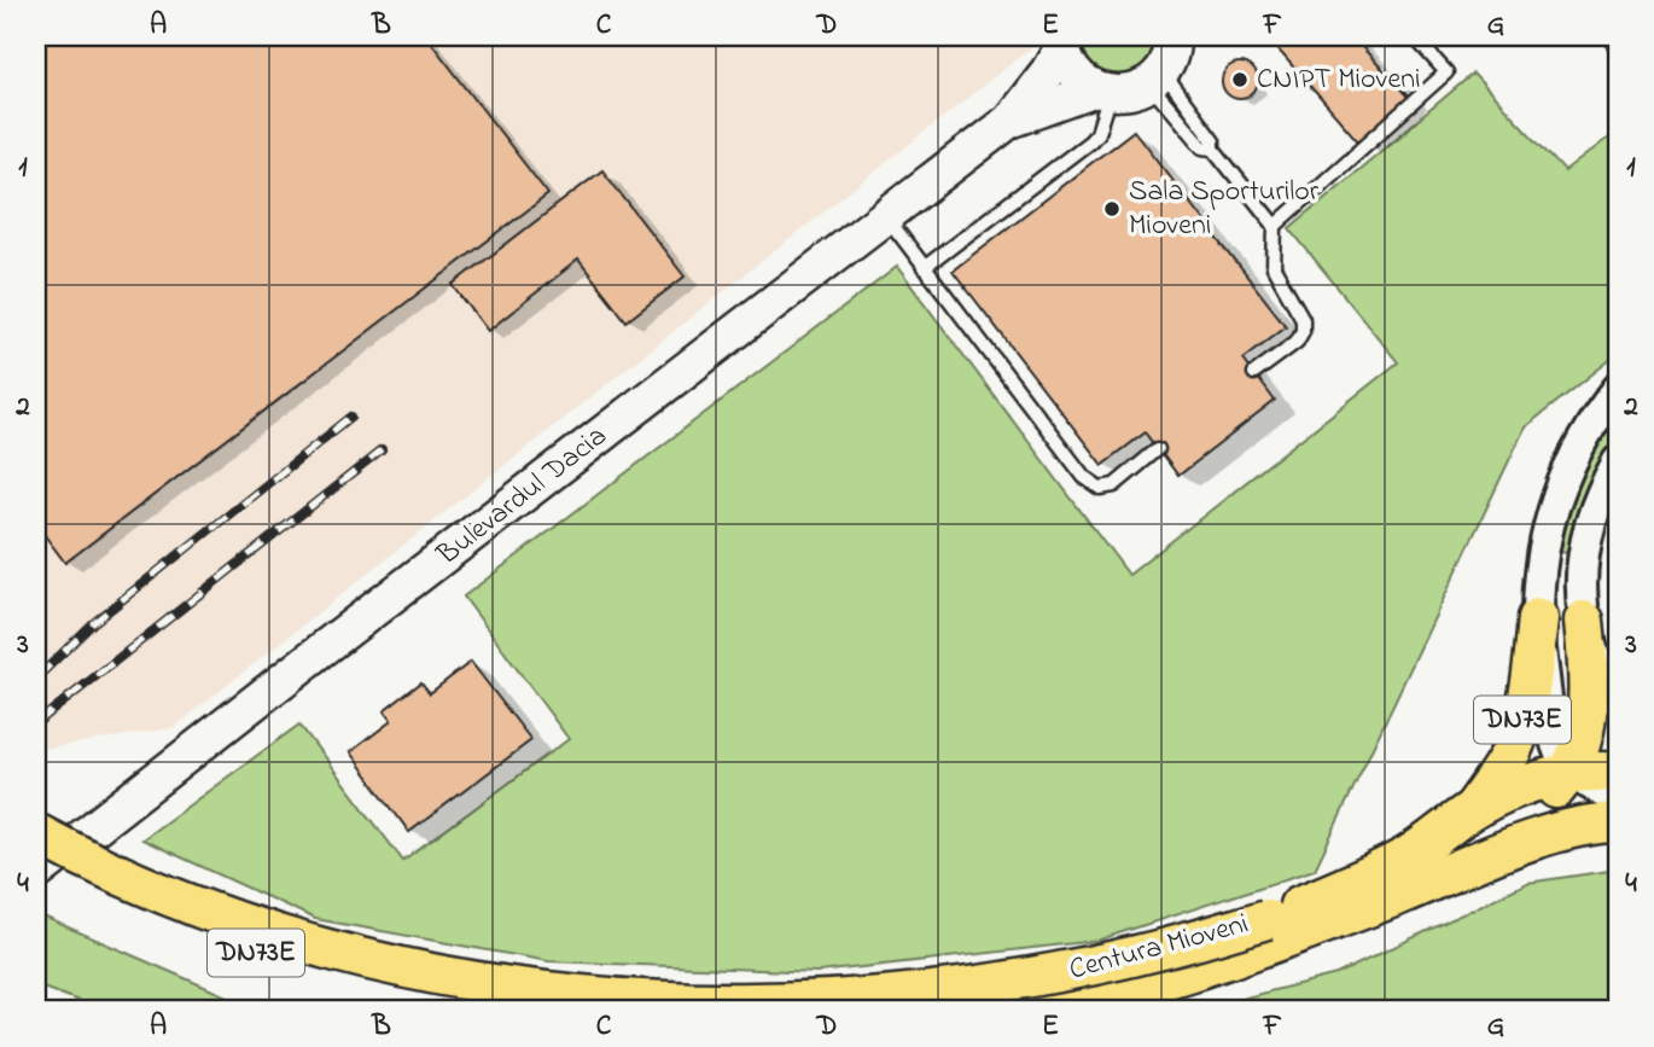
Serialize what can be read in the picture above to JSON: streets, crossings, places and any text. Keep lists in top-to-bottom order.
{
  "streets": {
    "highway": ["DN73E", "Centura Mioveni"],
    "main road": ["Bulevardul Dacia"]
  },
  "crossings": [
    ["DN73E", "Centura Mioveni"]
  ],
  "places": ["CNIPT Mioveni", "Sala Sporturilor Mioveni"],
  "grid": {
    "columns": [
      "A",
      "B",
      "C",
      "D",
      "E",
      "F",
      "G"
    ],
    "rows": [
      "1",
      "2",
      "3",
      "4"
    ]
  }
}
